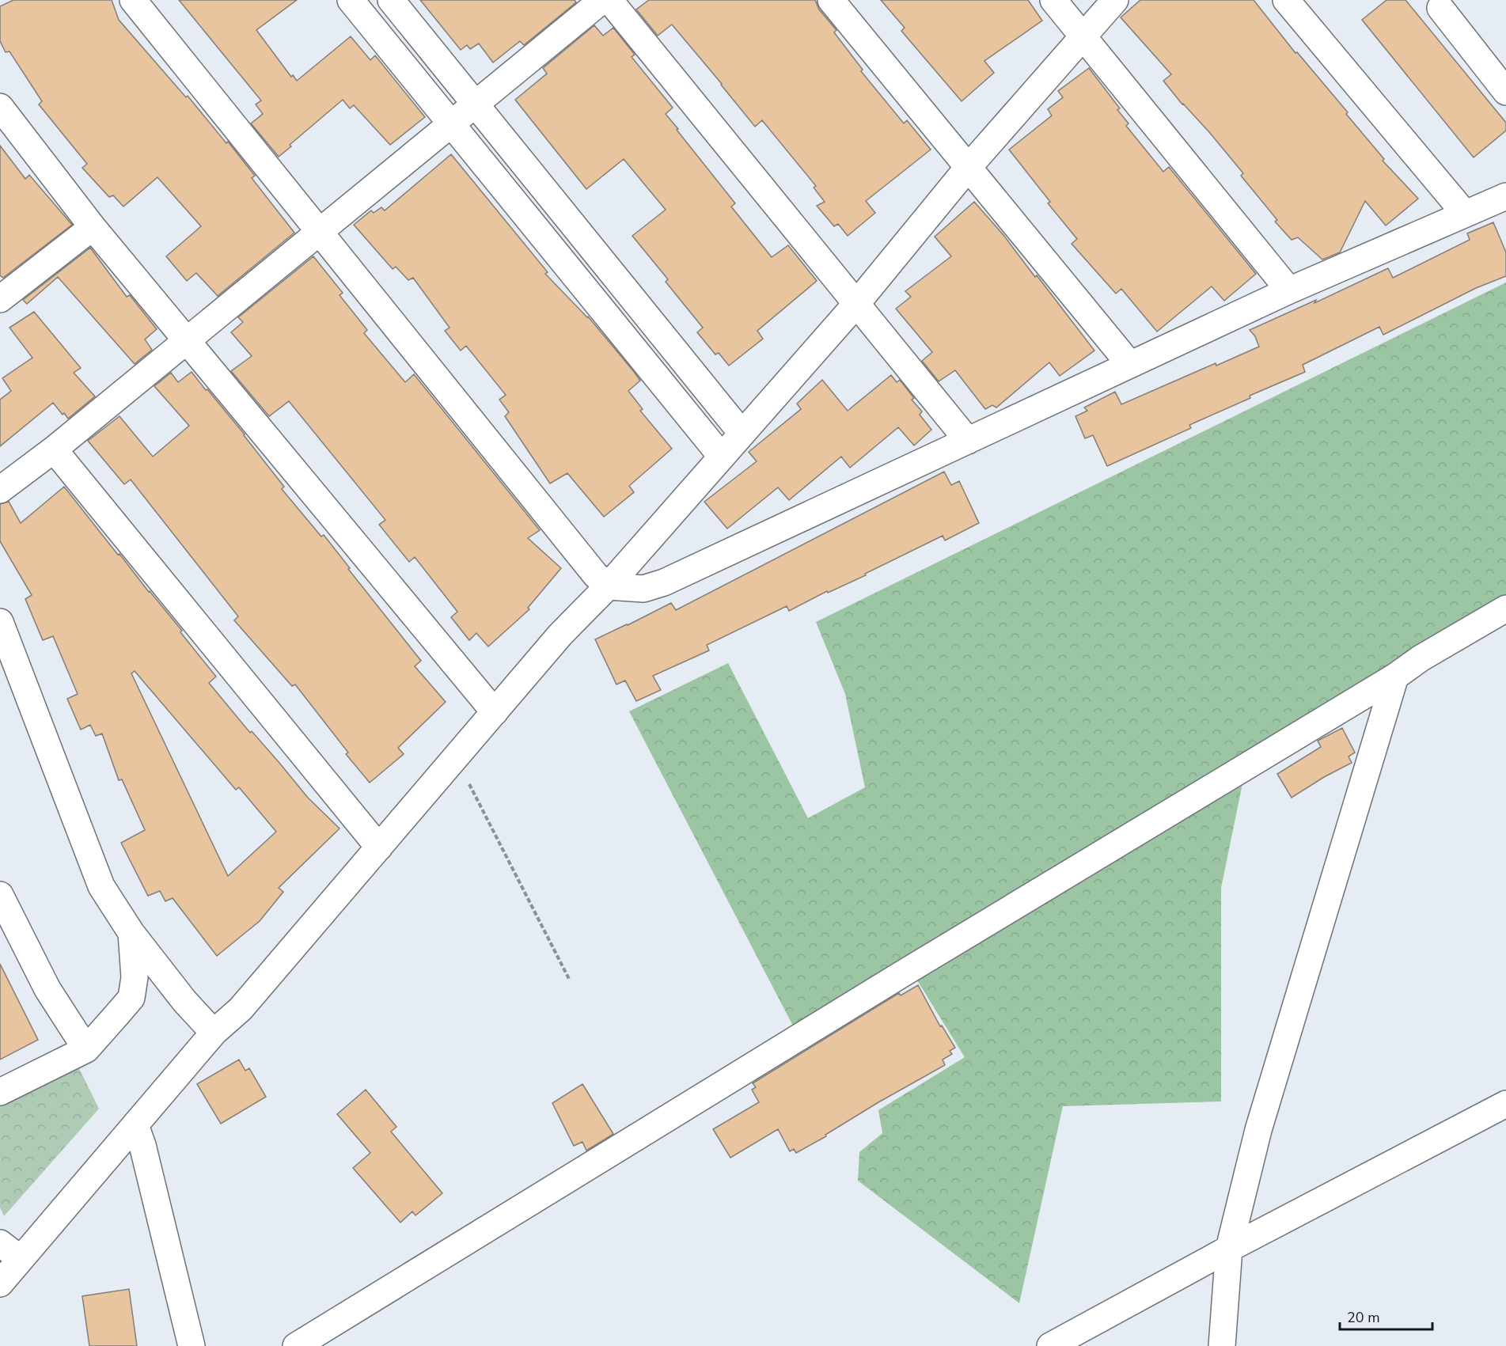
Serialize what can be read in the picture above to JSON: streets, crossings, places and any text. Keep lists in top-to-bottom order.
{
  "scale_bar": "20 m"
}
